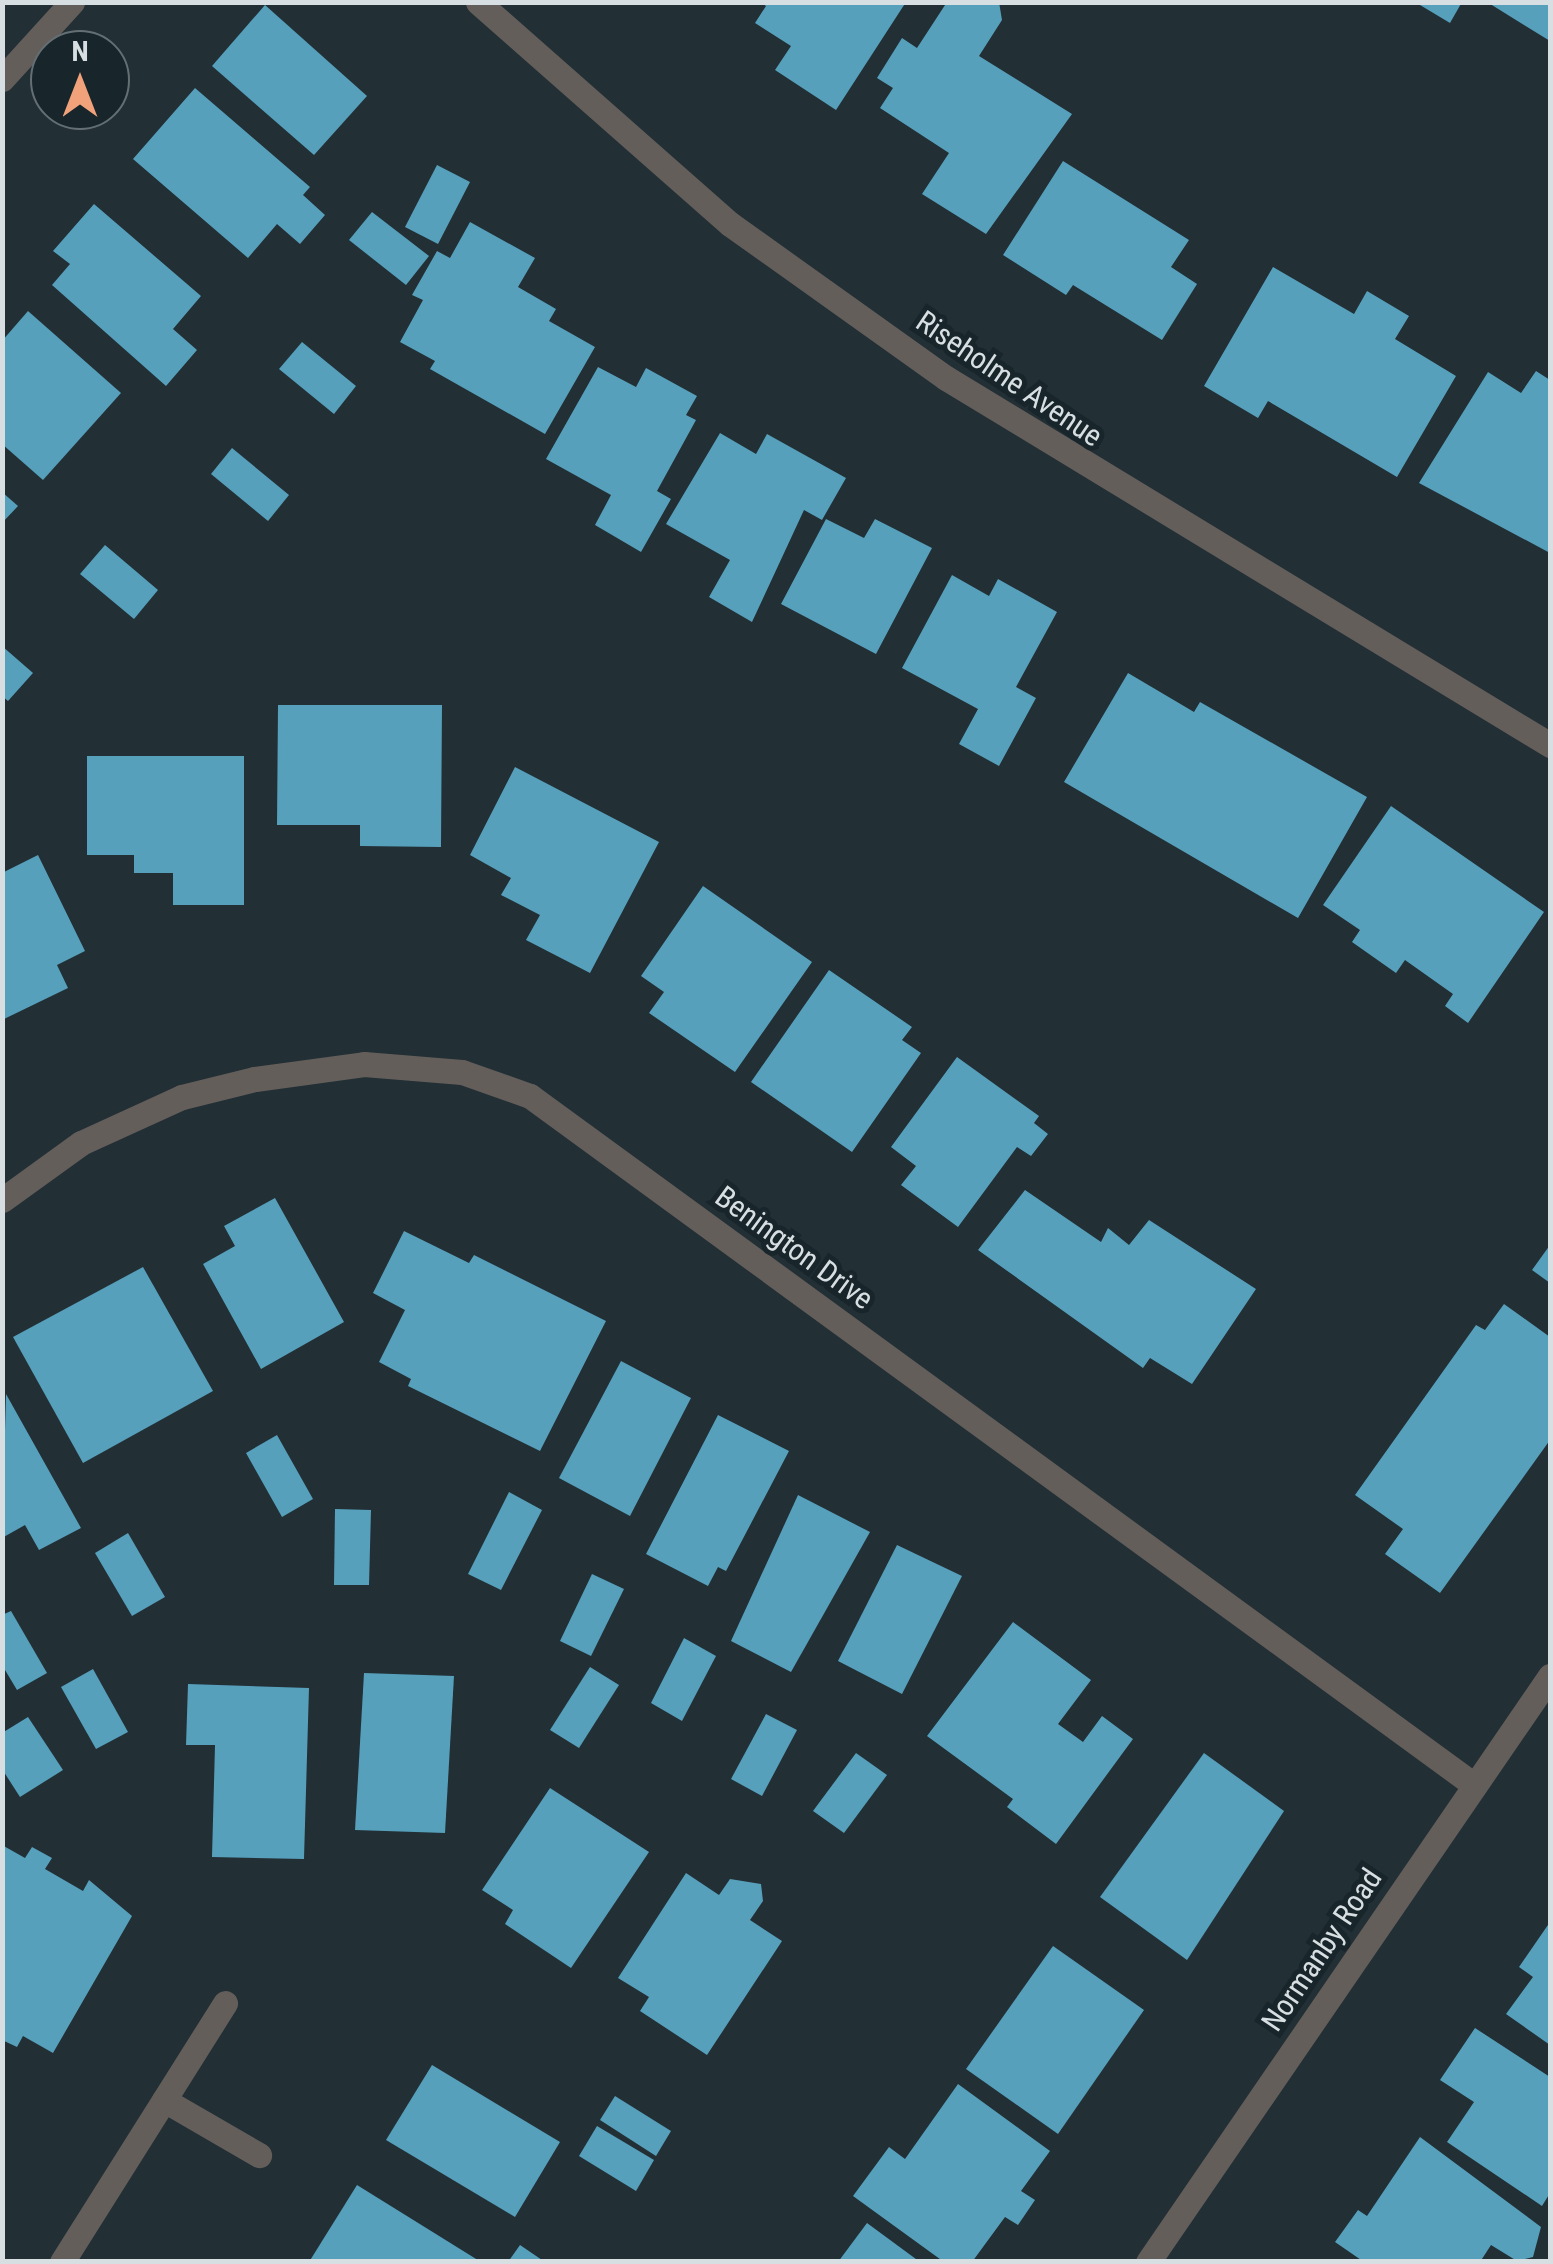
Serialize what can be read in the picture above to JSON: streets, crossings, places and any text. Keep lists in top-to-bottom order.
{
  "streets": {
    "street": ["Riseholme Avenue", "Benington Drive", "Normanby Road"]
  },
  "crossings": [
    ["Benington Drive", "Normanby Road"]
  ],
  "north": "top"
}
